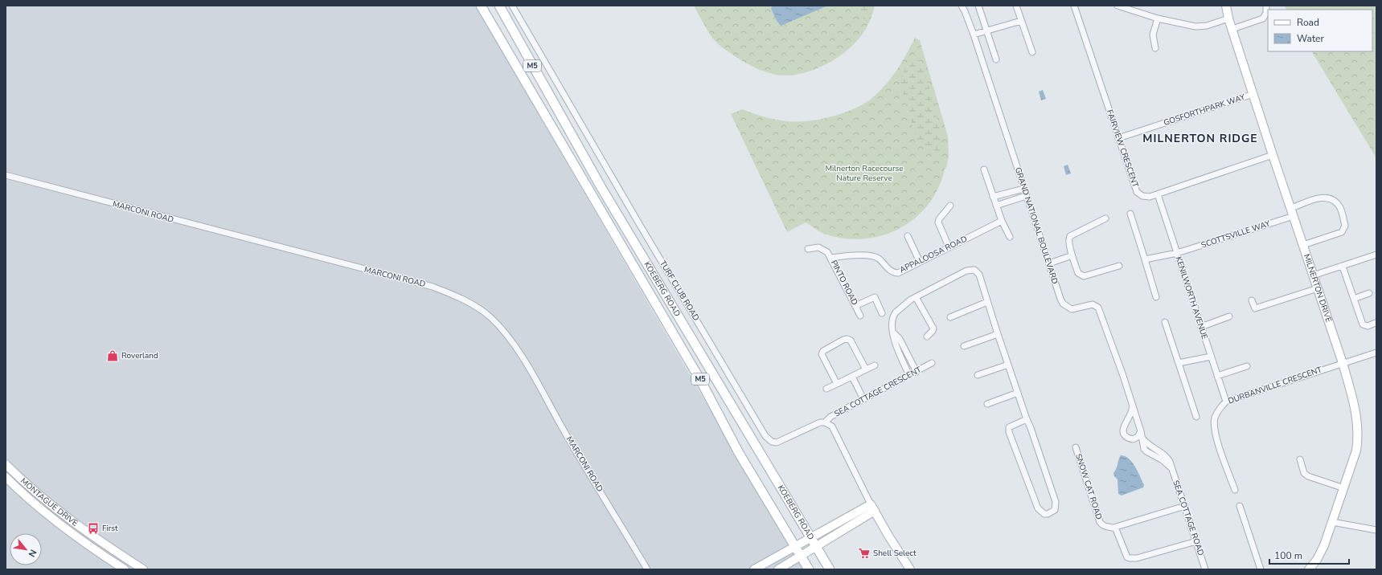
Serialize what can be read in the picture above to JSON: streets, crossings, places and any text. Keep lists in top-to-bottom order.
{
  "streets": {
    "main road": ["M5", "KOEBERG ROAD"],
    "street": [
      "GOSFORTHPARK WAY",
      "FAIRVIEW CRESCENT",
      "MARCONI ROAD",
      "GRAND NATIONAL BOULEVARD",
      "SCOTTSVILLE WAY",
      "APPALOOSA ROAD",
      "PINTO ROAD",
      "MILNERTON DRIVE",
      "TURF CLUB ROAD",
      "KENILWORTH AVENUE",
      "DURBANVILLE CRESCENT",
      "SEA COTTAGE CRESCENT",
      "SNOW CAT ROAD",
      "MONTAGUE DRIVE",
      "SEA COTTAGE ROAD"
    ]
  },
  "crossings": [
    ["GOSFORTHPARK WAY", "FAIRVIEW CRESCENT"],
    ["GOSFORTHPARK WAY", "MILNERTON DRIVE"],
    ["FAIRVIEW CRESCENT", "MILNERTON DRIVE"],
    ["FAIRVIEW CRESCENT", "KENILWORTH AVENUE"],
    ["GRAND NATIONAL BOULEVARD", "SEA COTTAGE ROAD"],
    ["SCOTTSVILLE WAY", "MILNERTON DRIVE"],
    ["SCOTTSVILLE WAY", "KENILWORTH AVENUE"],
    ["APPALOOSA ROAD", "PINTO ROAD"],
    ["MILNERTON DRIVE", "DURBANVILLE CRESCENT"],
    ["TURF CLUB ROAD", "SEA COTTAGE CRESCENT"],
    ["KENILWORTH AVENUE", "DURBANVILLE CRESCENT"]
  ],
  "districts": ["MILNERTON RIDGE"],
  "parks": ["Milnerton Racecourse Nature Reserve"],
  "places": {
    "shop": ["Roverland"],
    "bus stop": ["First"],
    "supermarket": ["Shell Select"]
  },
  "legend": ["Road", "Water"],
  "scale_bar": "100 m",
  "north": "bottom right"
}
